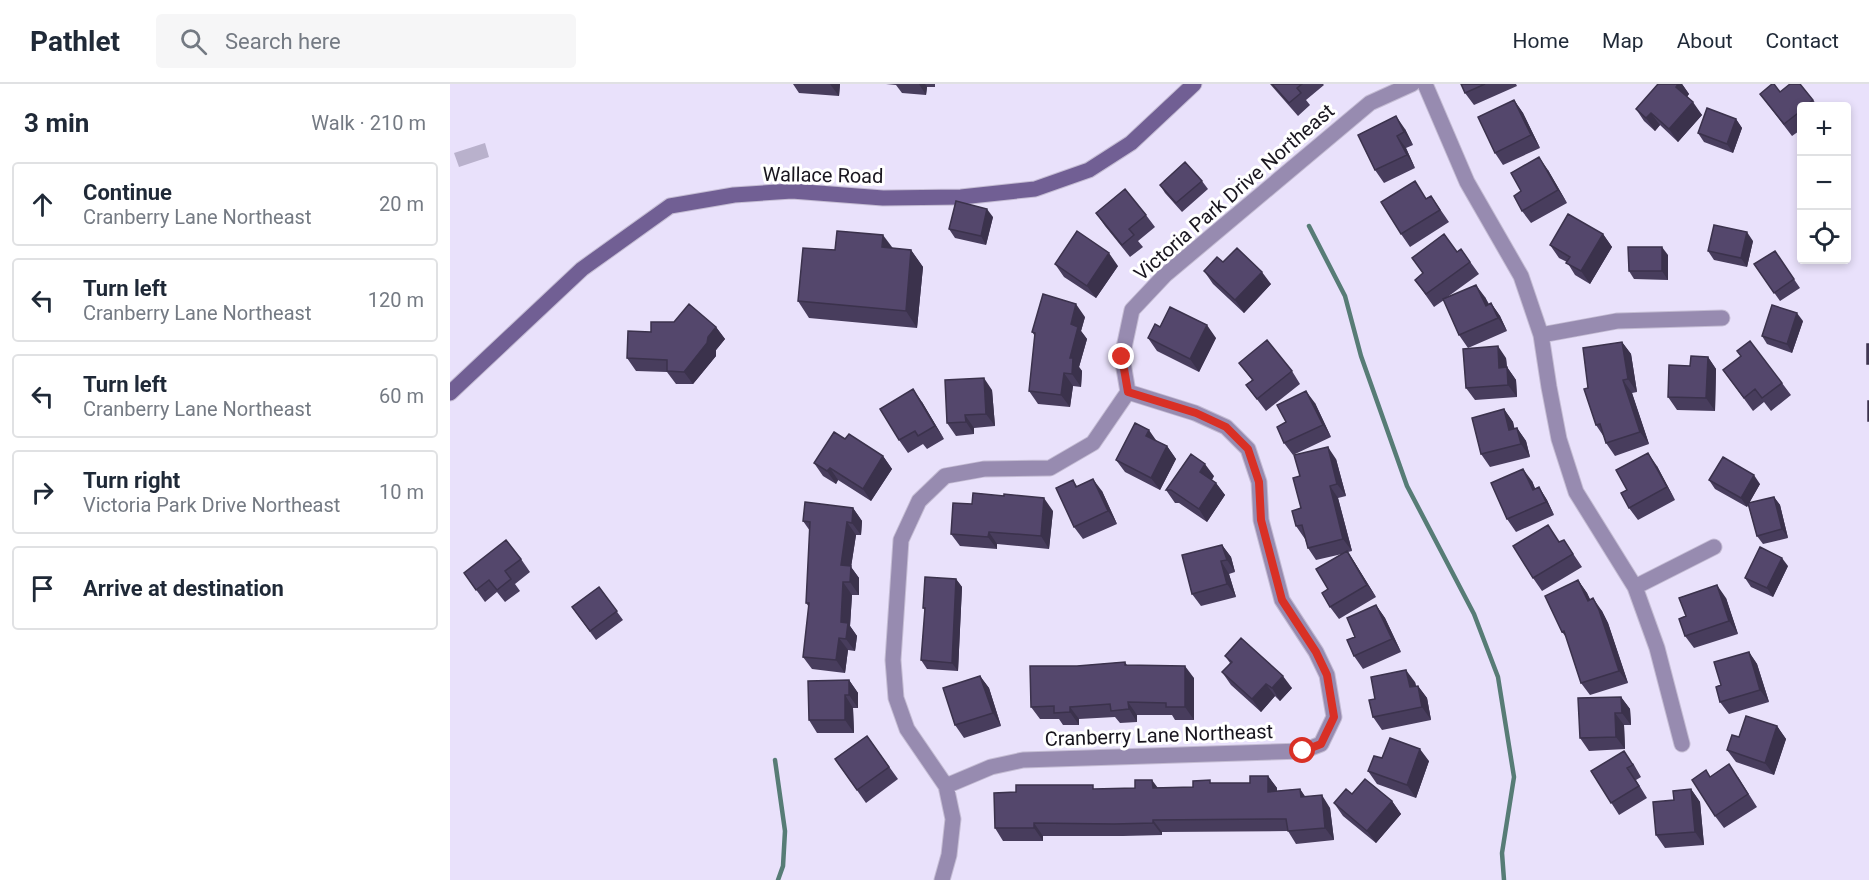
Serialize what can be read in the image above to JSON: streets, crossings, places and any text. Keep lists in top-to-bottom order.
{
  "streets": {
    "street": ["Wallace Road", "Victoria Park Drive Northeast", "Cranberry Lane Northeast"]
  },
  "crossings": [
    ["Victoria Park Drive Northeast", "Cranberry Lane Northeast"]
  ],
  "page": {
    "header": "Pathlet",
    "search": "Search here",
    "nav": [
      "Home",
      "Map",
      "About",
      "Contact"
    ],
    "heading": ["3 min", "Walk · 210 m"],
    "map_buttons": ["+", "−"],
    "list": [
      ["Continue", "Cranberry Lane Northeast", "20 m"],
      ["Turn left", "Cranberry Lane Northeast", "120 m"],
      ["Turn left", "Cranberry Lane Northeast", "60 m"],
      ["Turn right", "Victoria Park Drive Northeast", "10 m"],
      "Arrive at destination"
    ]
  }
}
